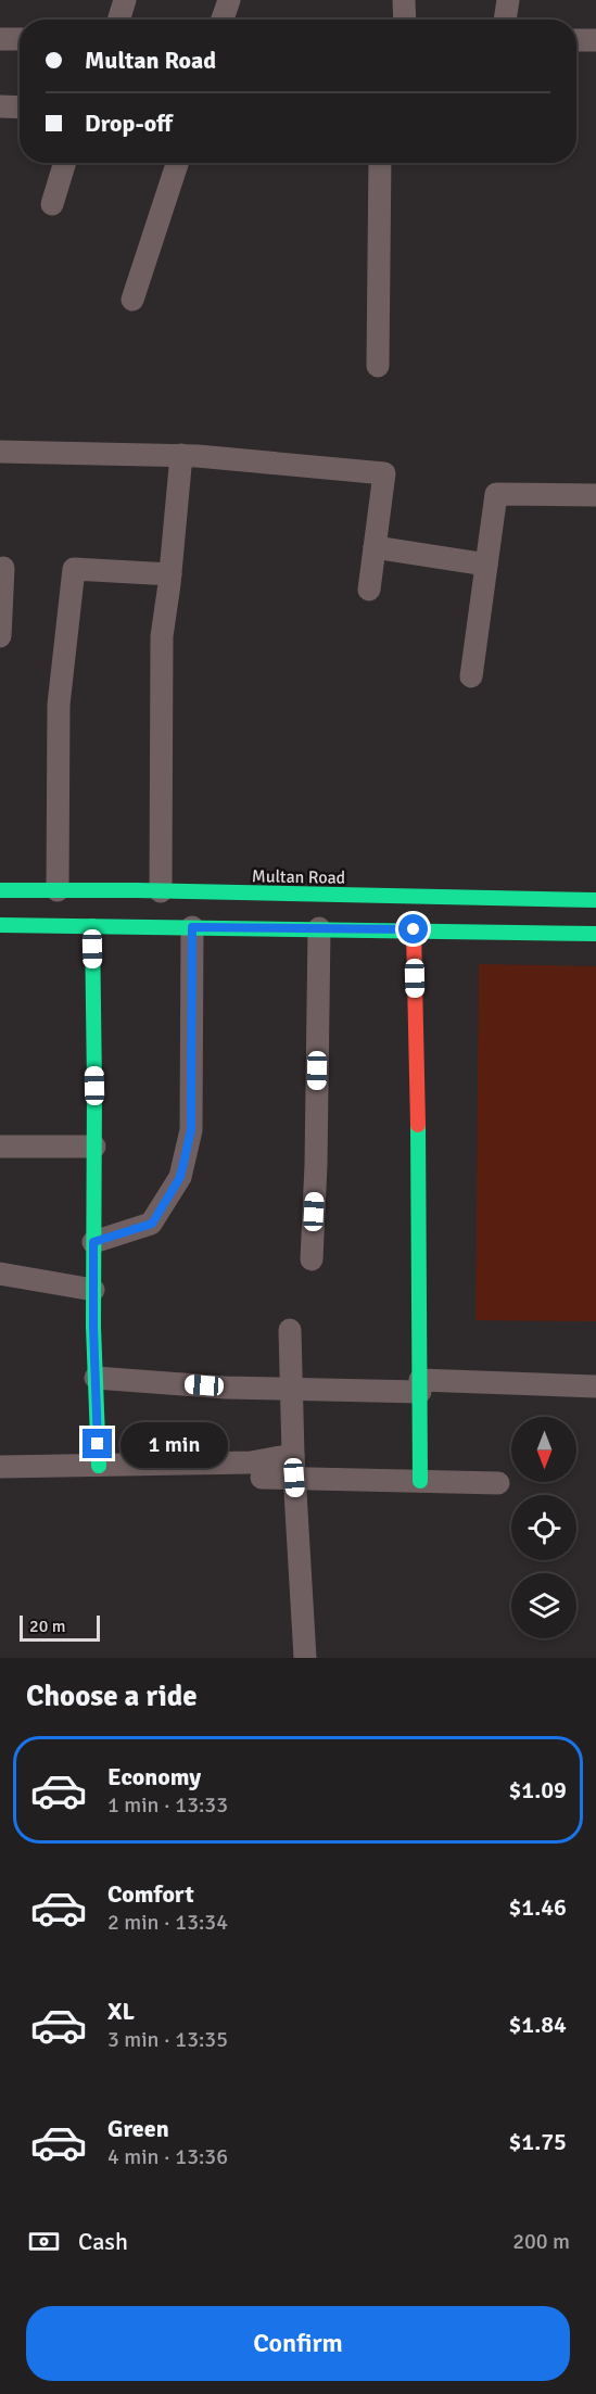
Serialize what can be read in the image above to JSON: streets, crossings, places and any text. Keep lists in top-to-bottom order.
{
  "streets": {
    "main road": ["Multan Road"]
  },
  "scale_bar": "20 m",
  "north": "bottom",
  "page": {
    "banner": ["Multan Road", "Drop-off"],
    "bubble": "1 min",
    "scale": "20 m",
    "heading": "Choose a ride",
    "list": [
      {
        "name": "Economy",
        "note": "1 min · 13:33",
        "value": "$1.09"
      },
      {
        "name": "Comfort",
        "note": "2 min · 13:34",
        "value": "$1.46"
      },
      {
        "name": "XL",
        "note": "3 min · 13:35",
        "value": "$1.84"
      },
      {
        "name": "Green",
        "note": "4 min · 13:36",
        "value": "$1.75"
      }
    ],
    "pay": ["Cash", "200 m"],
    "buttons": "Confirm"
  }
}
